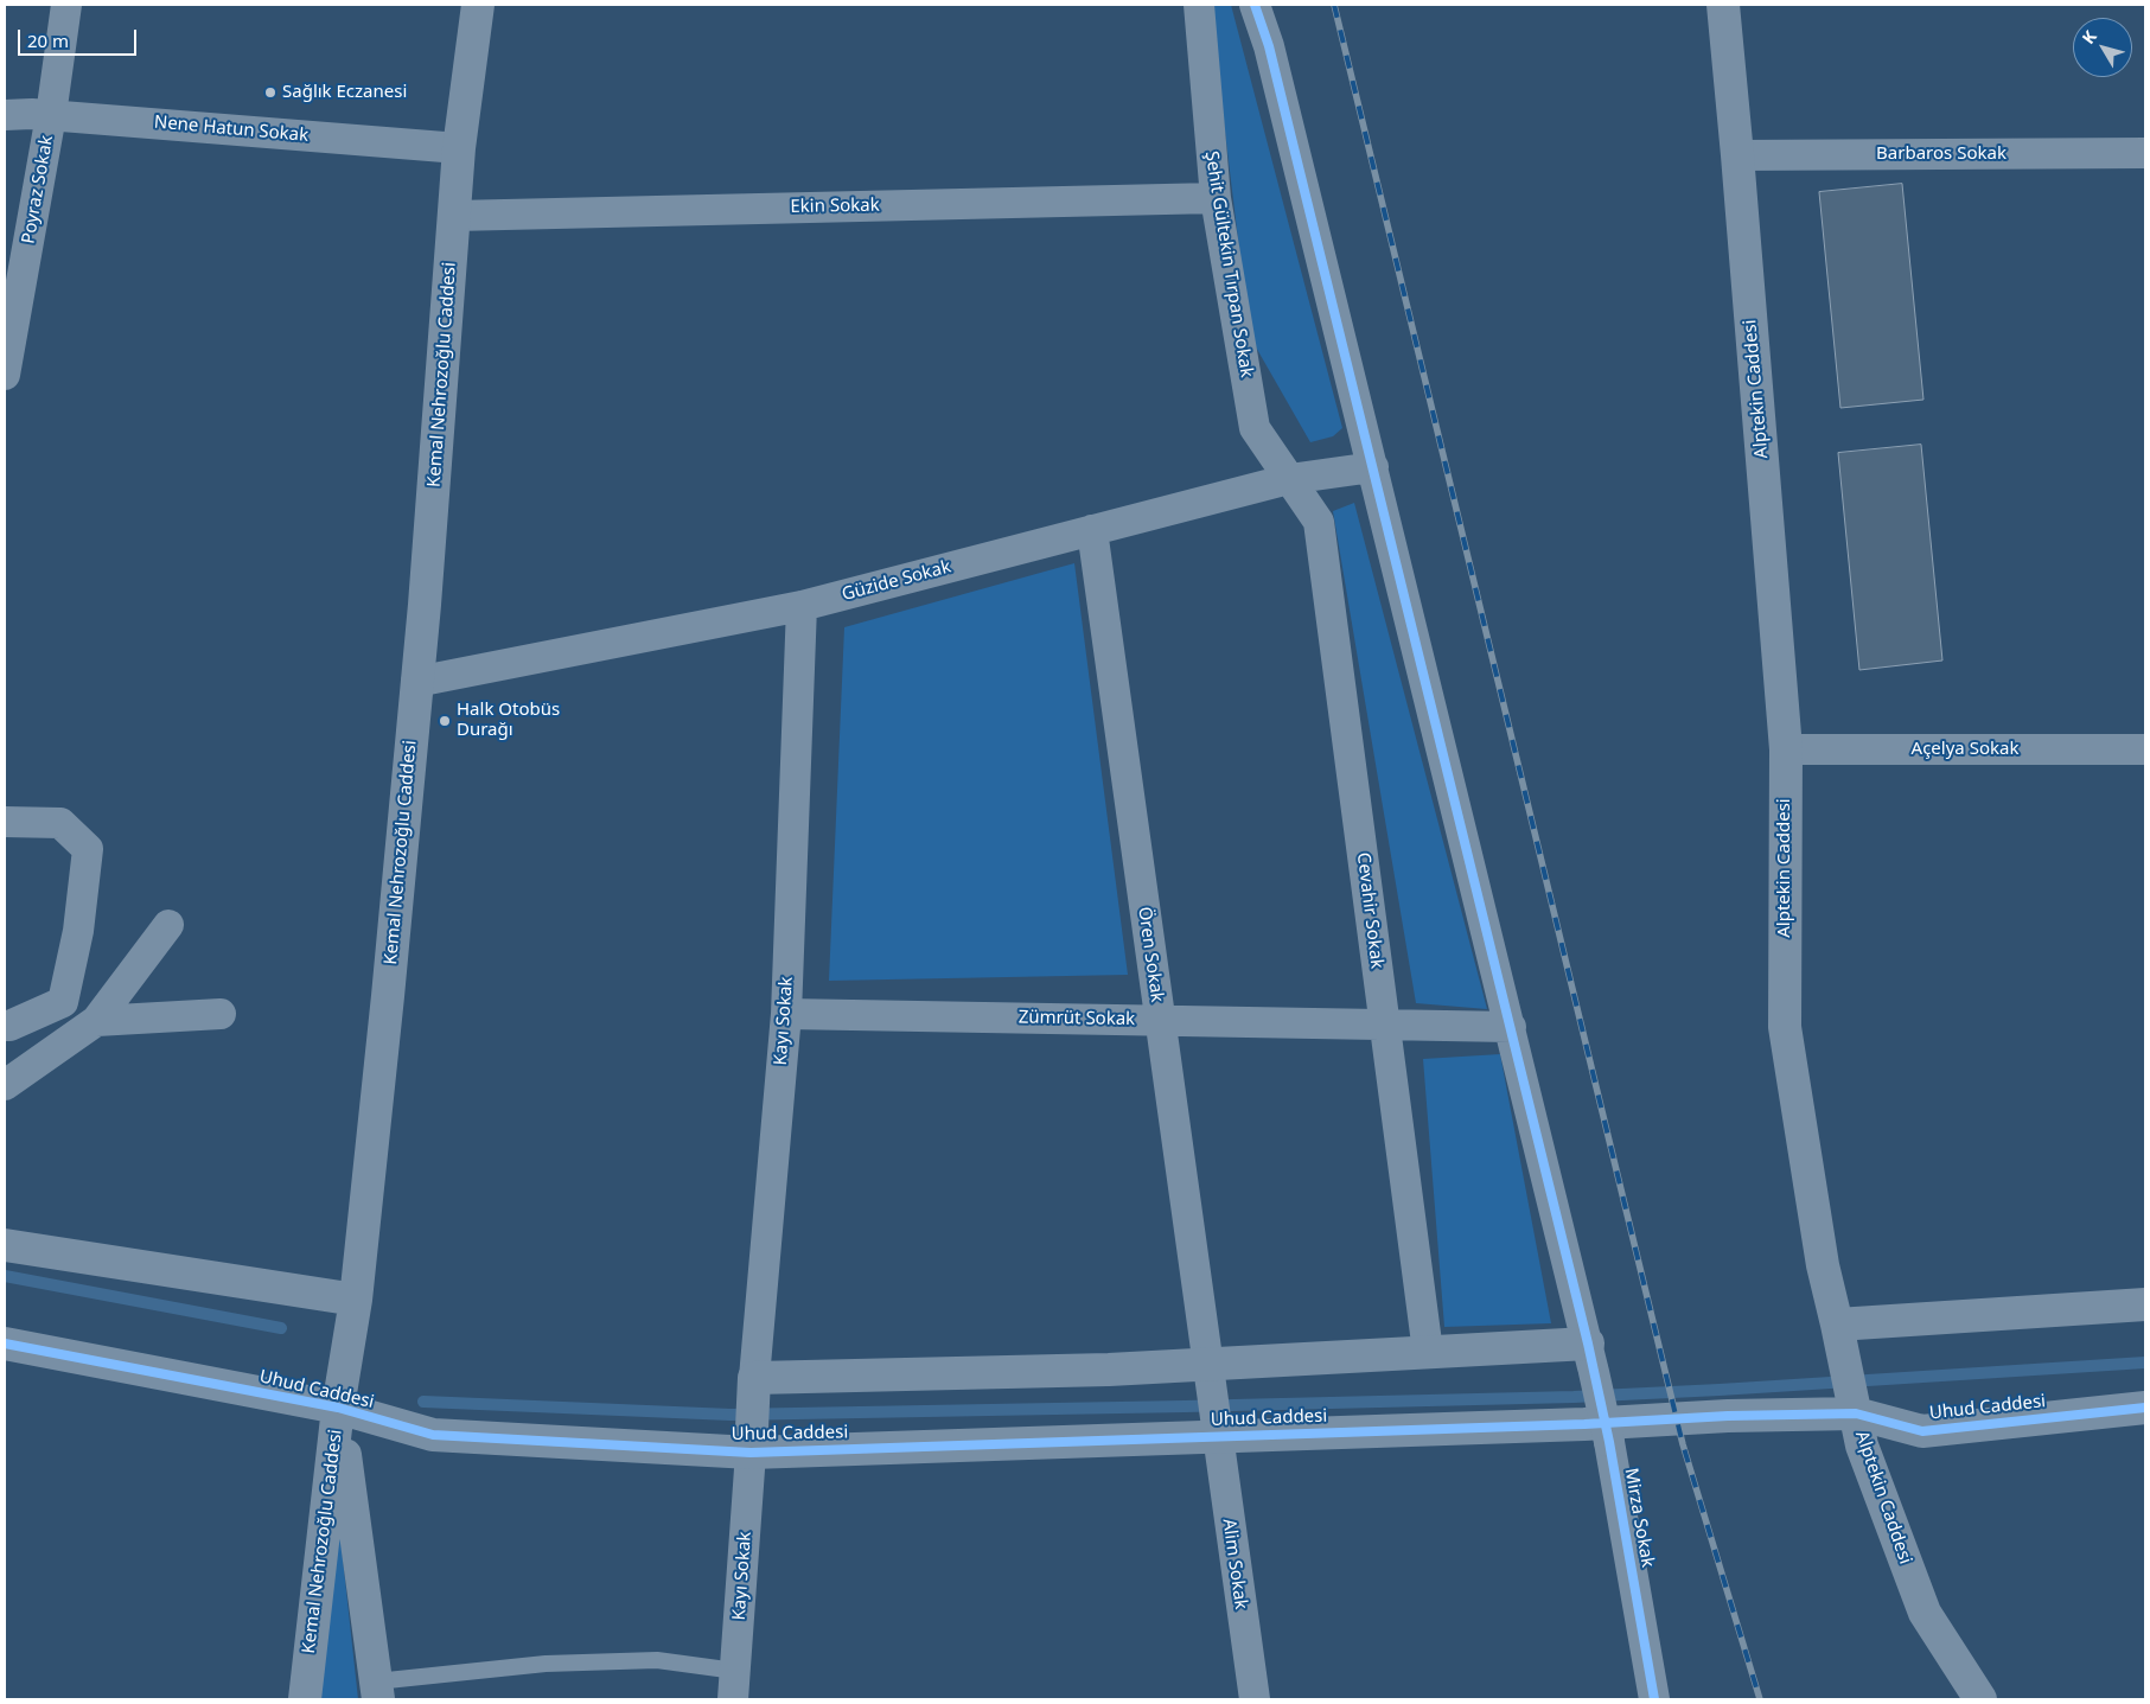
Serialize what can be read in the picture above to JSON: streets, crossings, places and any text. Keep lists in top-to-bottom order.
{
  "streets": {
    "street": [
      "Nene Hatun Sokak",
      "Barbaros Sokak",
      "Poyraz Sokak",
      "Ekin Sokak",
      "Şehit Gültekin Tırpan Sokak",
      "Kemal Nehrozoğlu Caddesi",
      "Alptekin Caddesi",
      "Güzide Sokak",
      "Açelya Sokak",
      "Cevahir Sokak",
      "Ören Sokak",
      "Zümrüt Sokak",
      "Kayı Sokak",
      "Uhud Caddesi",
      "Mirza Sokak",
      "Alim Sokak"
    ]
  },
  "crossings": [
    ["Nene Hatun Sokak", "Poyraz Sokak"],
    ["Nene Hatun Sokak", "Kemal Nehrozoğlu Caddesi"],
    ["Barbaros Sokak", "Alptekin Caddesi"],
    ["Ekin Sokak", "Şehit Gültekin Tırpan Sokak"],
    ["Ekin Sokak", "Kemal Nehrozoğlu Caddesi"],
    ["Şehit Gültekin Tırpan Sokak", "Güzide Sokak"],
    ["Şehit Gültekin Tırpan Sokak", "Cevahir Sokak"],
    ["Kemal Nehrozoğlu Caddesi", "Güzide Sokak"],
    ["Kemal Nehrozoğlu Caddesi", "Uhud Caddesi"],
    ["Alptekin Caddesi", "Açelya Sokak"],
    ["Alptekin Caddesi", "Uhud Caddesi"],
    ["Güzide Sokak", "Cevahir Sokak"],
    ["Güzide Sokak", "Ören Sokak"],
    ["Güzide Sokak", "Kayı Sokak"],
    ["Güzide Sokak", "Mirza Sokak"],
    ["Cevahir Sokak", "Zümrüt Sokak"],
    ["Ören Sokak", "Zümrüt Sokak"],
    ["Ören Sokak", "Uhud Caddesi"],
    ["Ören Sokak", "Alim Sokak"],
    ["Zümrüt Sokak", "Kayı Sokak"],
    ["Zümrüt Sokak", "Mirza Sokak"],
    ["Kayı Sokak", "Uhud Caddesi"],
    ["Uhud Caddesi", "Mirza Sokak"],
    ["Uhud Caddesi", "Alim Sokak"]
  ],
  "places": ["Sağlık Eczanesi", "Halk Otobüs Durağı"],
  "scale_bar": "20 m",
  "north": "top left"
}
